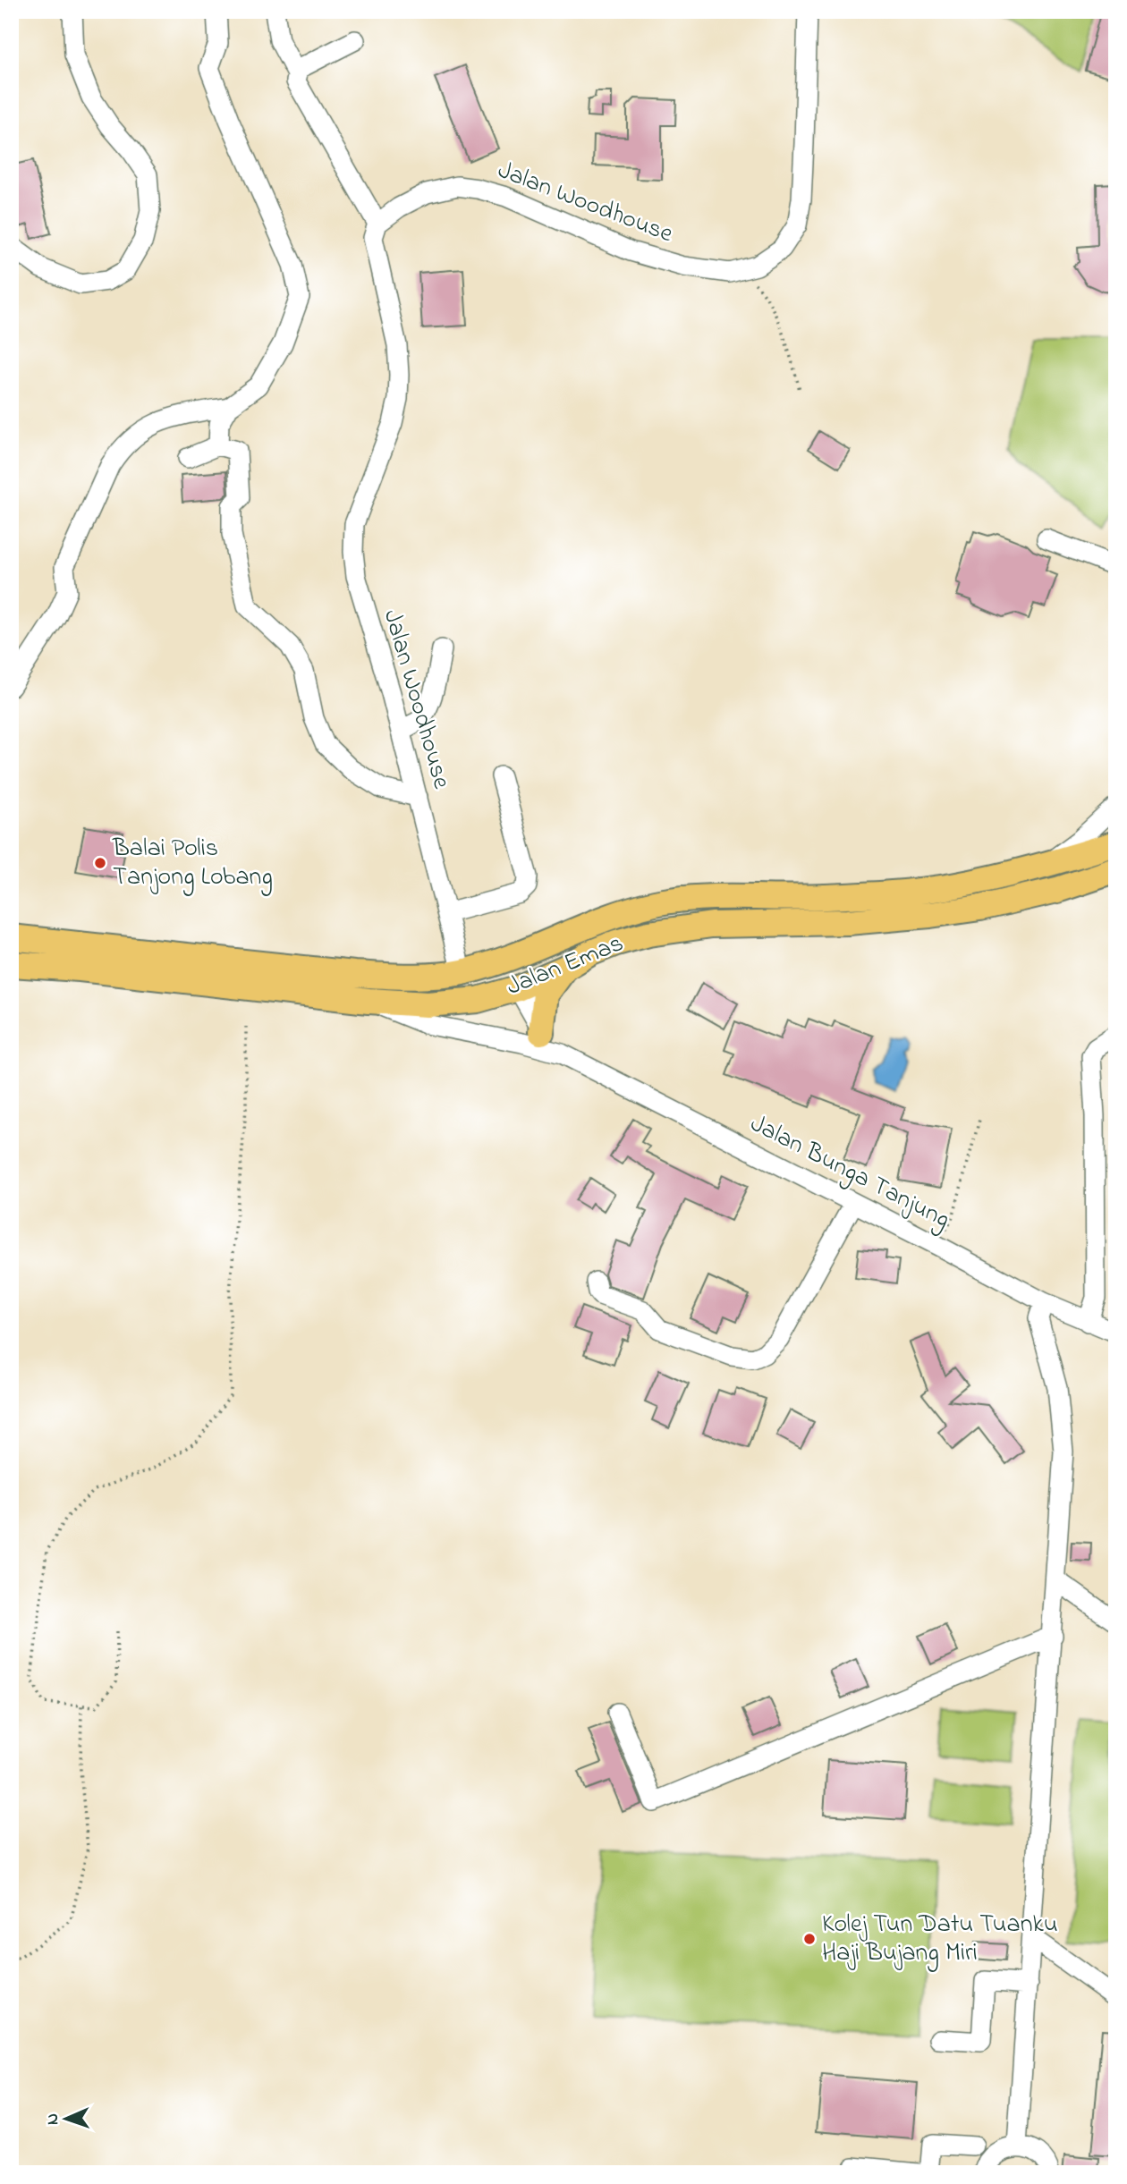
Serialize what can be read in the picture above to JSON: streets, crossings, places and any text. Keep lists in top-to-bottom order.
{
  "streets": {
    "main road": ["Jalan Emas"],
    "street": ["Jalan Woodhouse", "Jalan Bunga Tanjung"]
  },
  "crossings": [
    ["Jalan Woodhouse", "Jalan Emas"]
  ],
  "places": ["Balai Polis Tanjong Lobang", "Kolej Tun Datu Tuanku Haji Bujang Miri"],
  "north": "left"
}
